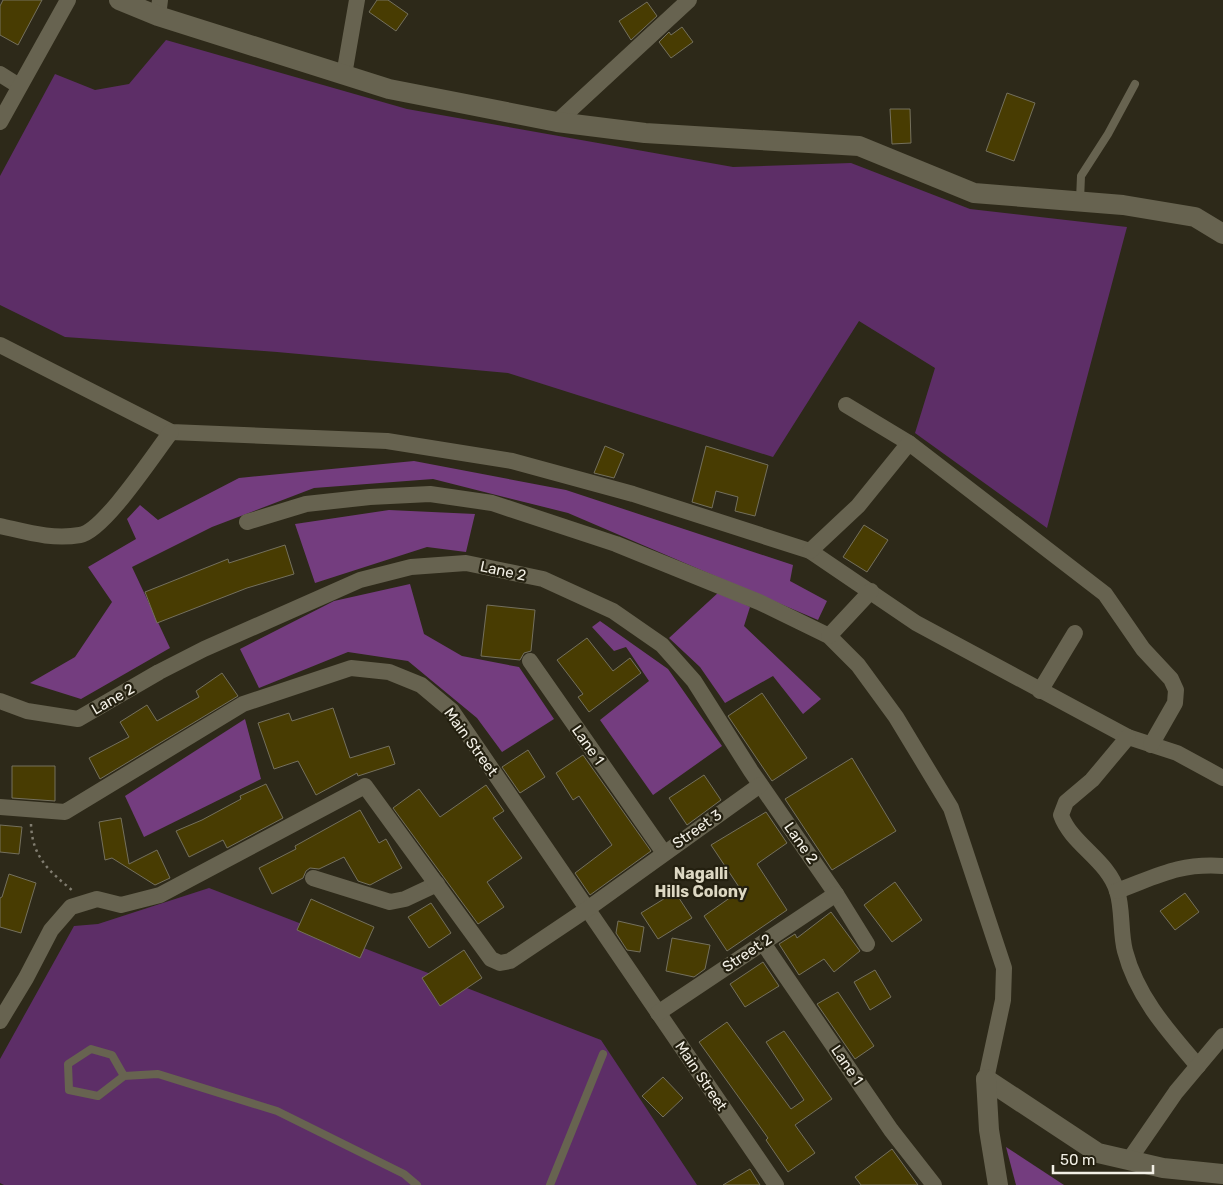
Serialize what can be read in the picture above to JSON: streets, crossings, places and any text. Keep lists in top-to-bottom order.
{
  "streets": {
    "street": [
      "Lane 2",
      "Main Street",
      "Lane 1",
      "Street 3",
      "Street 2"
    ]
  },
  "crossings": [
    ["Lane 2", "Street 3"],
    ["Lane 2", "Street 2"],
    ["Main Street", "Street 3"],
    ["Main Street", "Street 2"],
    ["Lane 1", "Street 3"],
    ["Lane 1", "Street 2"]
  ],
  "districts": ["Nagalli Hills Colony"],
  "scale_bar": "50 m"
}
